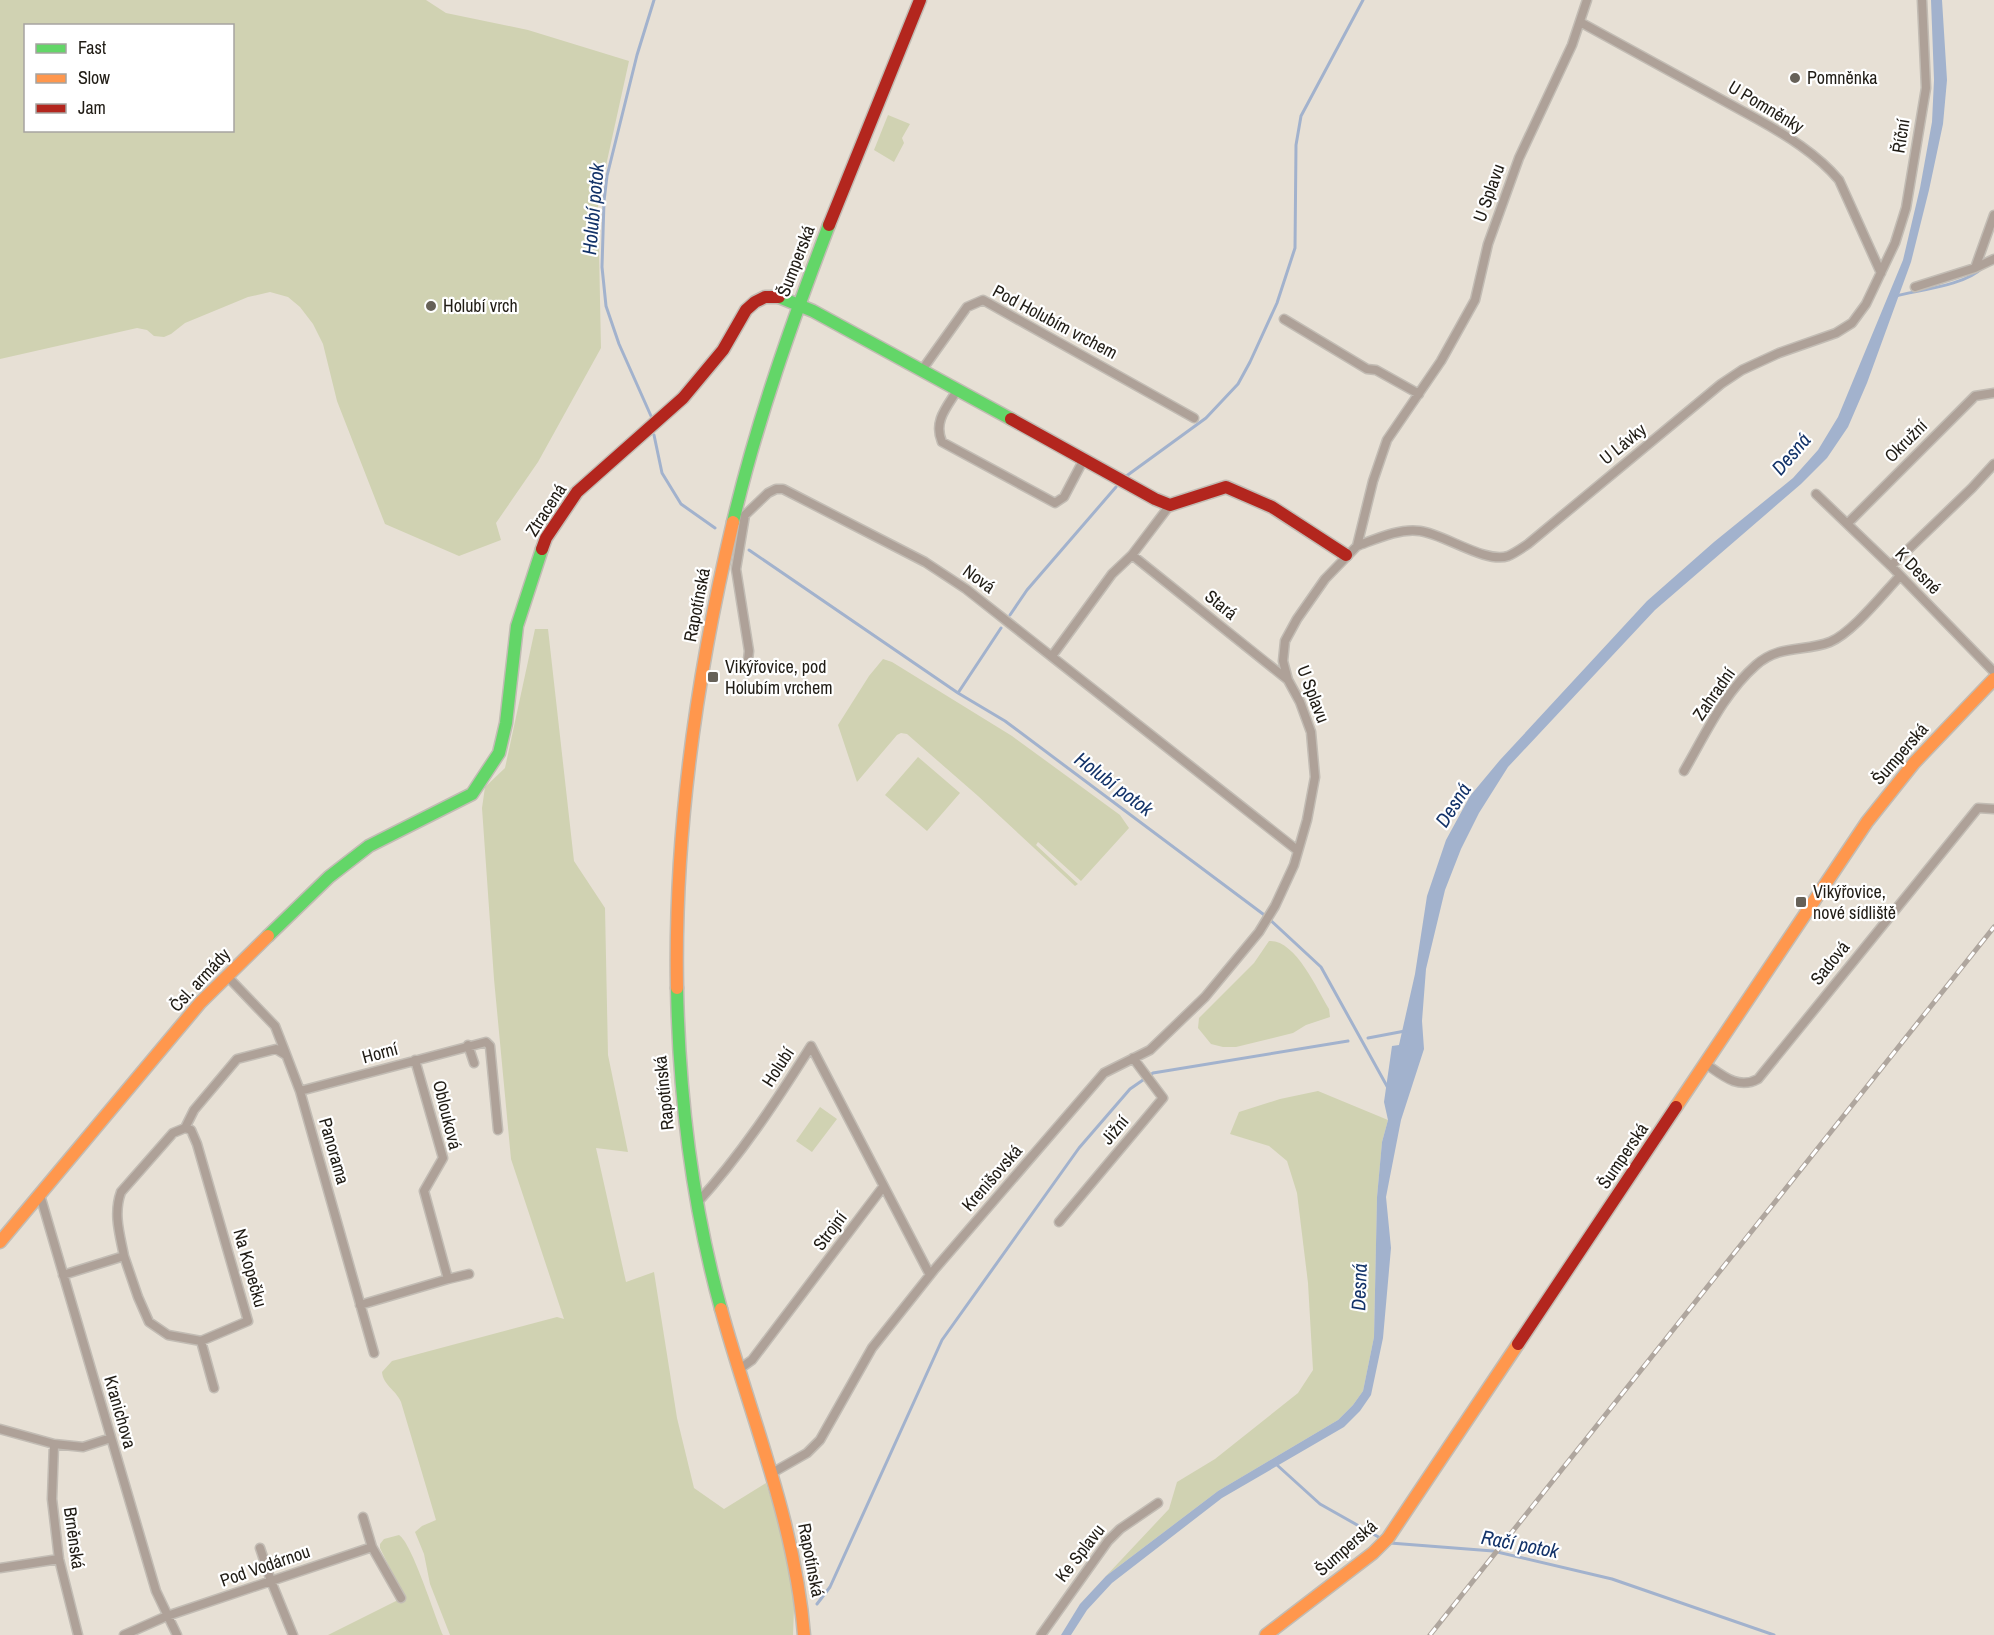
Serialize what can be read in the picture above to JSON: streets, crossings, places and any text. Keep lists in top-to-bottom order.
{
  "streets": {
    "street": [
      "U Pomněnky",
      "Říční",
      "U Splavu",
      "Šumperská",
      "Pod Holubím vrchem",
      "Okružní",
      "U Lávky",
      "Ztracená",
      "K Desné",
      "Nová",
      "Rapotínská",
      "Stará",
      "Zahradní",
      "Sadová",
      "Čsl. armády",
      "Horní",
      "Holubí",
      "Oblouková",
      "Jižní",
      "Panorama",
      "Krenišovská",
      "Strojní",
      "Na Kopečku",
      "Kranichova",
      "Brněnská",
      "Ke Splavu",
      "Pod Vodárnou"
    ]
  },
  "crossings": [
    ["U Pomněnky", "Říční"],
    ["U Pomněnky", "U Splavu"],
    ["U Pomněnky", "U Lávky"],
    ["Říční", "U Lávky"],
    ["U Splavu", "U Lávky"],
    ["U Splavu", "Nová"],
    ["U Splavu", "Stará"],
    ["U Splavu", "Krenišovská"],
    ["Šumperská", "Ztracená"],
    ["Šumperská", "Rapotínská"],
    ["Šumperská", "Sadová"],
    ["Okružní", "K Desné"],
    ["Ztracená", "Čsl. armády"],
    ["K Desné", "Zahradní"],
    ["Rapotínská", "Holubí"],
    ["Rapotínská", "Krenišovská"],
    ["Rapotínská", "Strojní"],
    ["Čsl. armády", "Panorama"],
    ["Čsl. armády", "Kranichova"],
    ["Horní", "Oblouková"],
    ["Horní", "Panorama"],
    ["Holubí", "Strojní"],
    ["Jižní", "Krenišovská"],
    ["Kranichova", "Pod Vodárnou"]
  ],
  "water": ["Holubí potok", "Desná", "Račí potok"],
  "places": {
    "other": ["Pomněnka", "Holubí vrch"],
    "transit": ["Vikýřovice, pod Holubím vrchem", "Vikýřovice, nové sídliště"]
  },
  "legend": ["Fast", "Slow", "Jam"]
}
